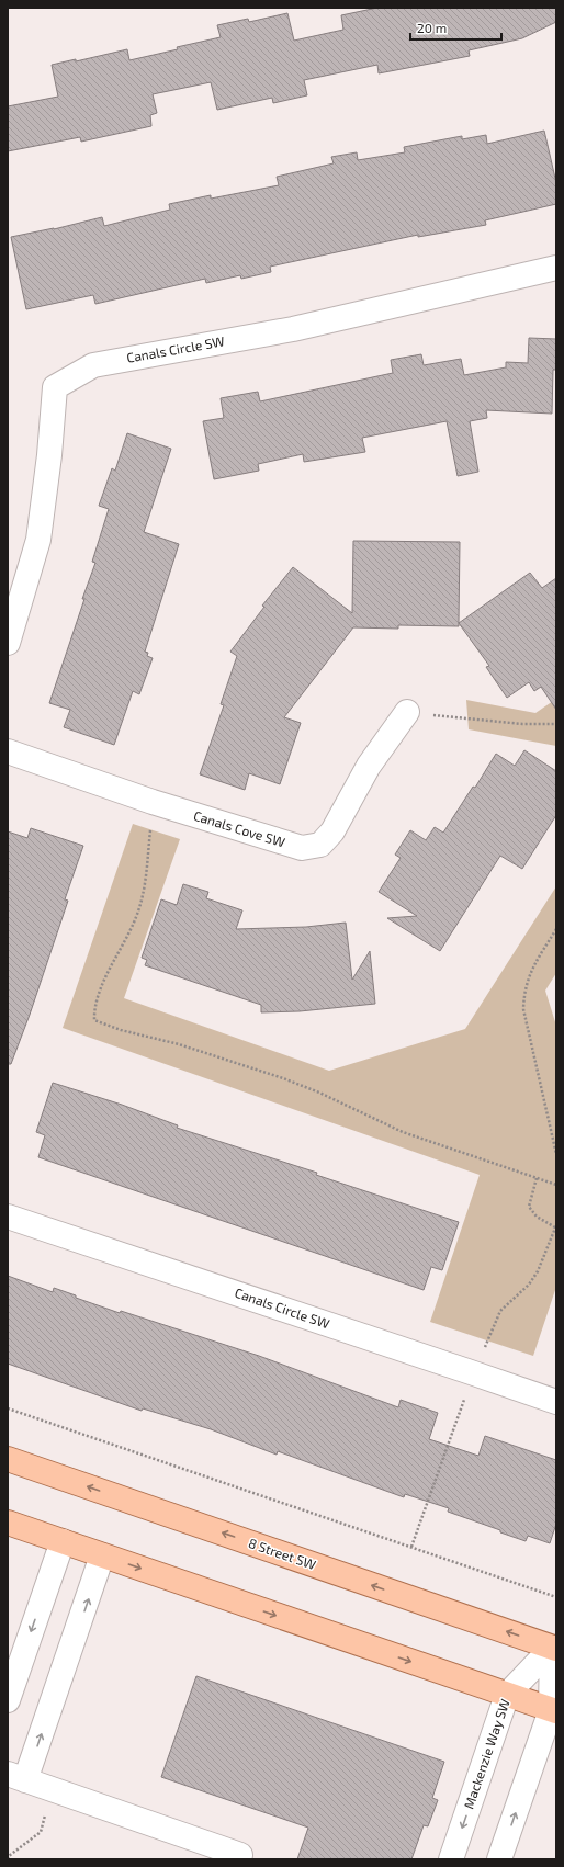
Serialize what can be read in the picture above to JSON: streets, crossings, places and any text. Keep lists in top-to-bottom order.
{
  "streets": {
    "main road": ["8 Street SW"],
    "street": ["Canals Circle SW", "Canals Cove SW", "Mackenzie Way SW"]
  },
  "crossings": [
    ["8 Street SW", "Mackenzie Way SW"]
  ],
  "scale_bar": "20 m"
}
